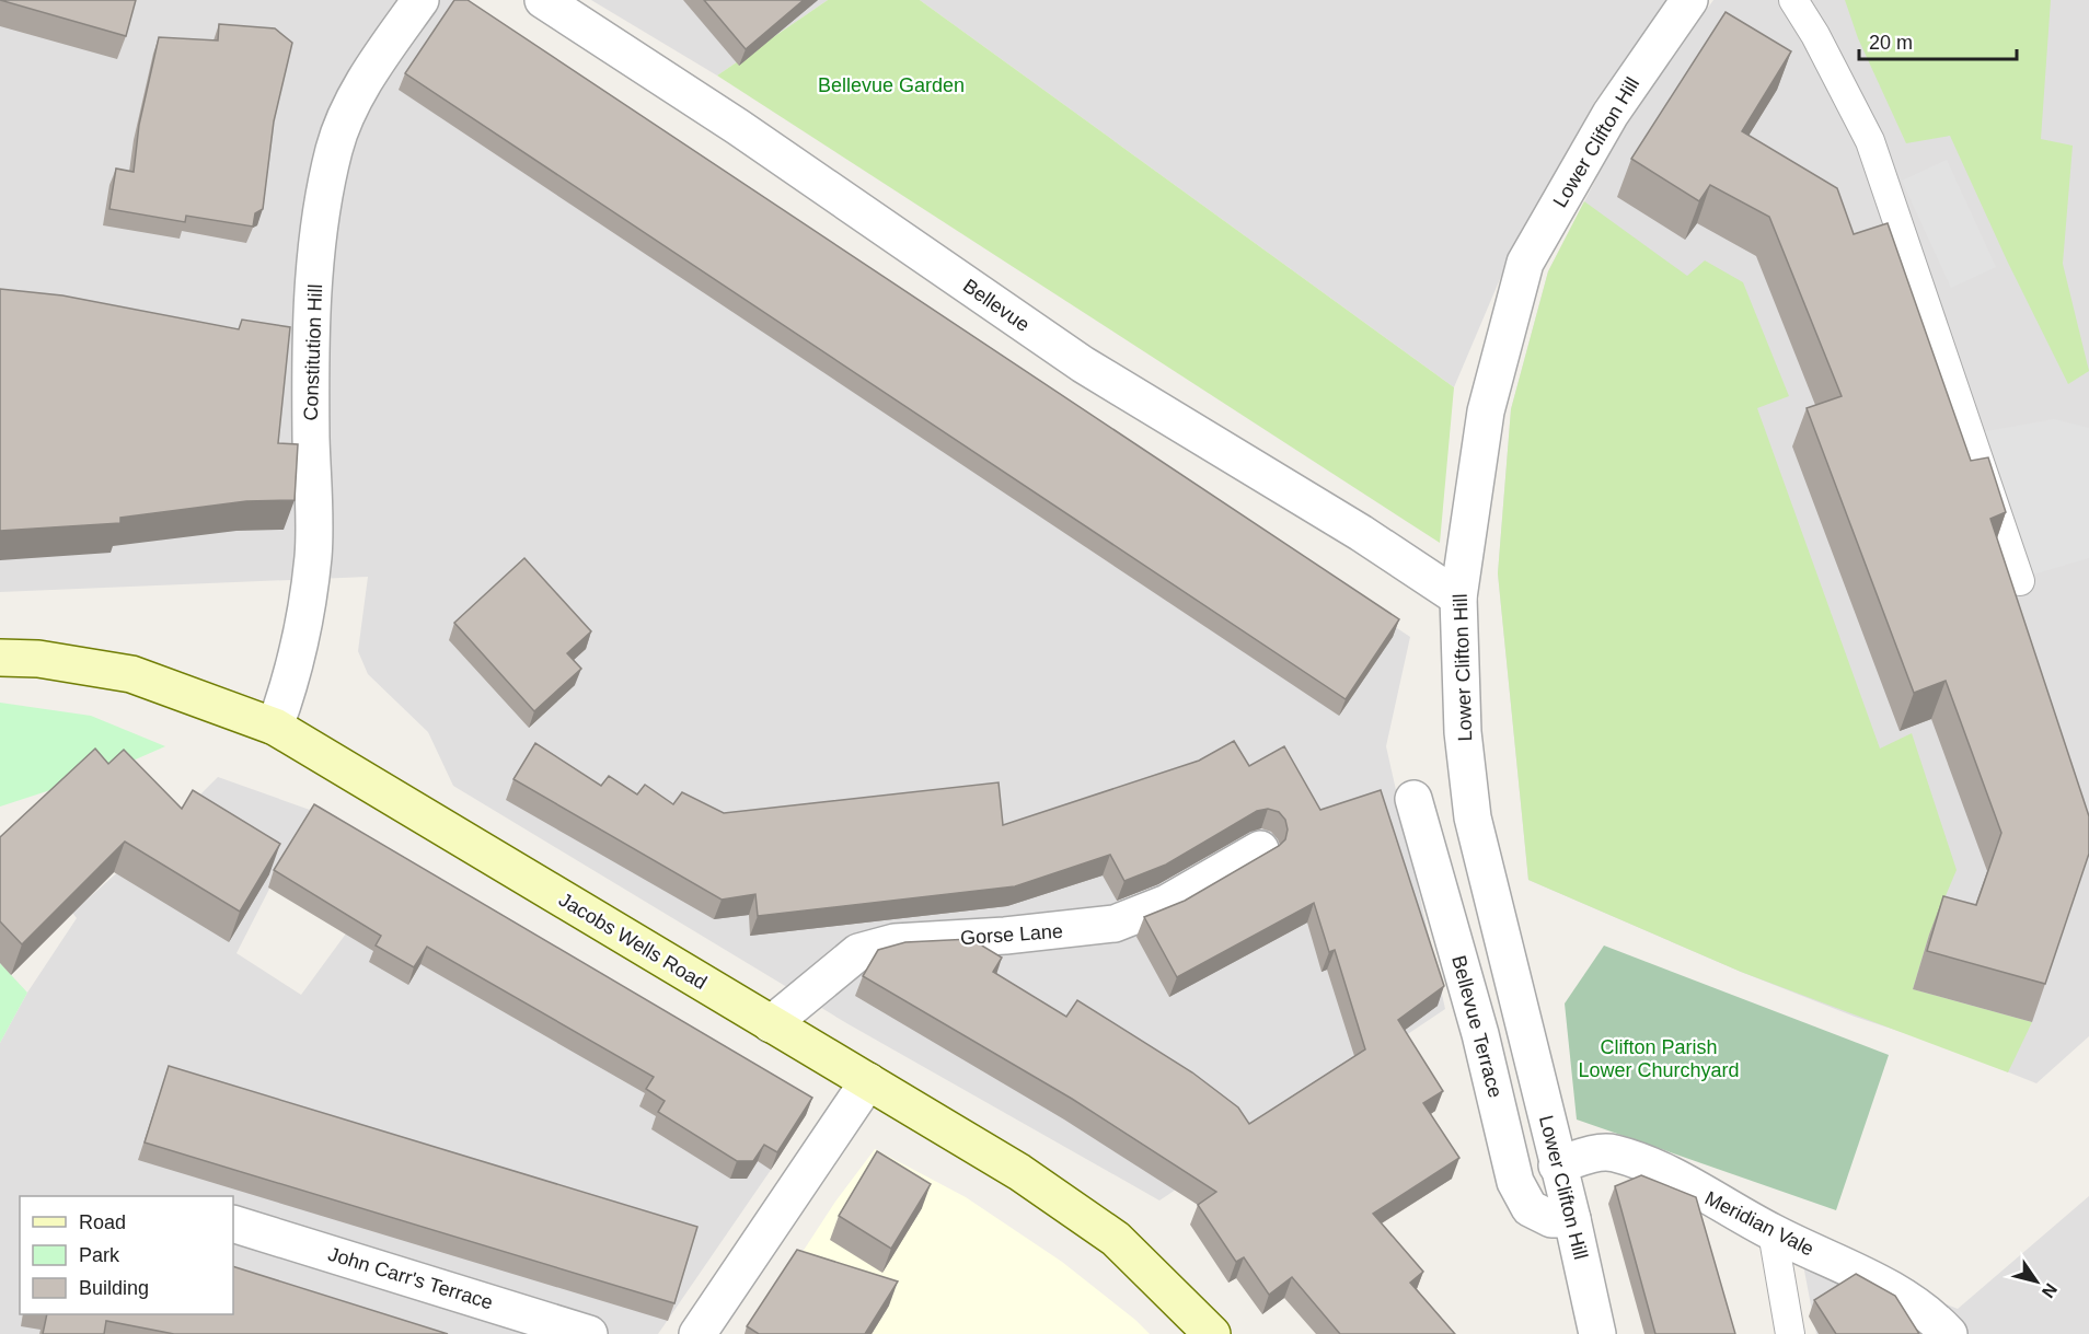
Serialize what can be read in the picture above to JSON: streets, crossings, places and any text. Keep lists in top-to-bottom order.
{
  "streets": {
    "main road": ["Jacobs Wells Road"],
    "street": [
      "Lower Clifton Hill",
      "Bellevue",
      "Constitution Hill",
      "Gorse Lane",
      "Bellevue Terrace",
      "Meridian Vale",
      "John Carr's Terrace"
    ]
  },
  "crossings": [
    ["Lower Clifton Hill", "Bellevue"],
    ["Lower Clifton Hill", "Bellevue Terrace"],
    ["Lower Clifton Hill", "Meridian Vale"],
    ["Constitution Hill", "Jacobs Wells Road"],
    ["Gorse Lane", "Jacobs Wells Road"]
  ],
  "parks": ["Bellevue Garden", "Clifton Parish Lower Churchyard"],
  "legend": ["Road", "Park", "Building"],
  "scale_bar": "20 m",
  "north": "bottom right"
}
